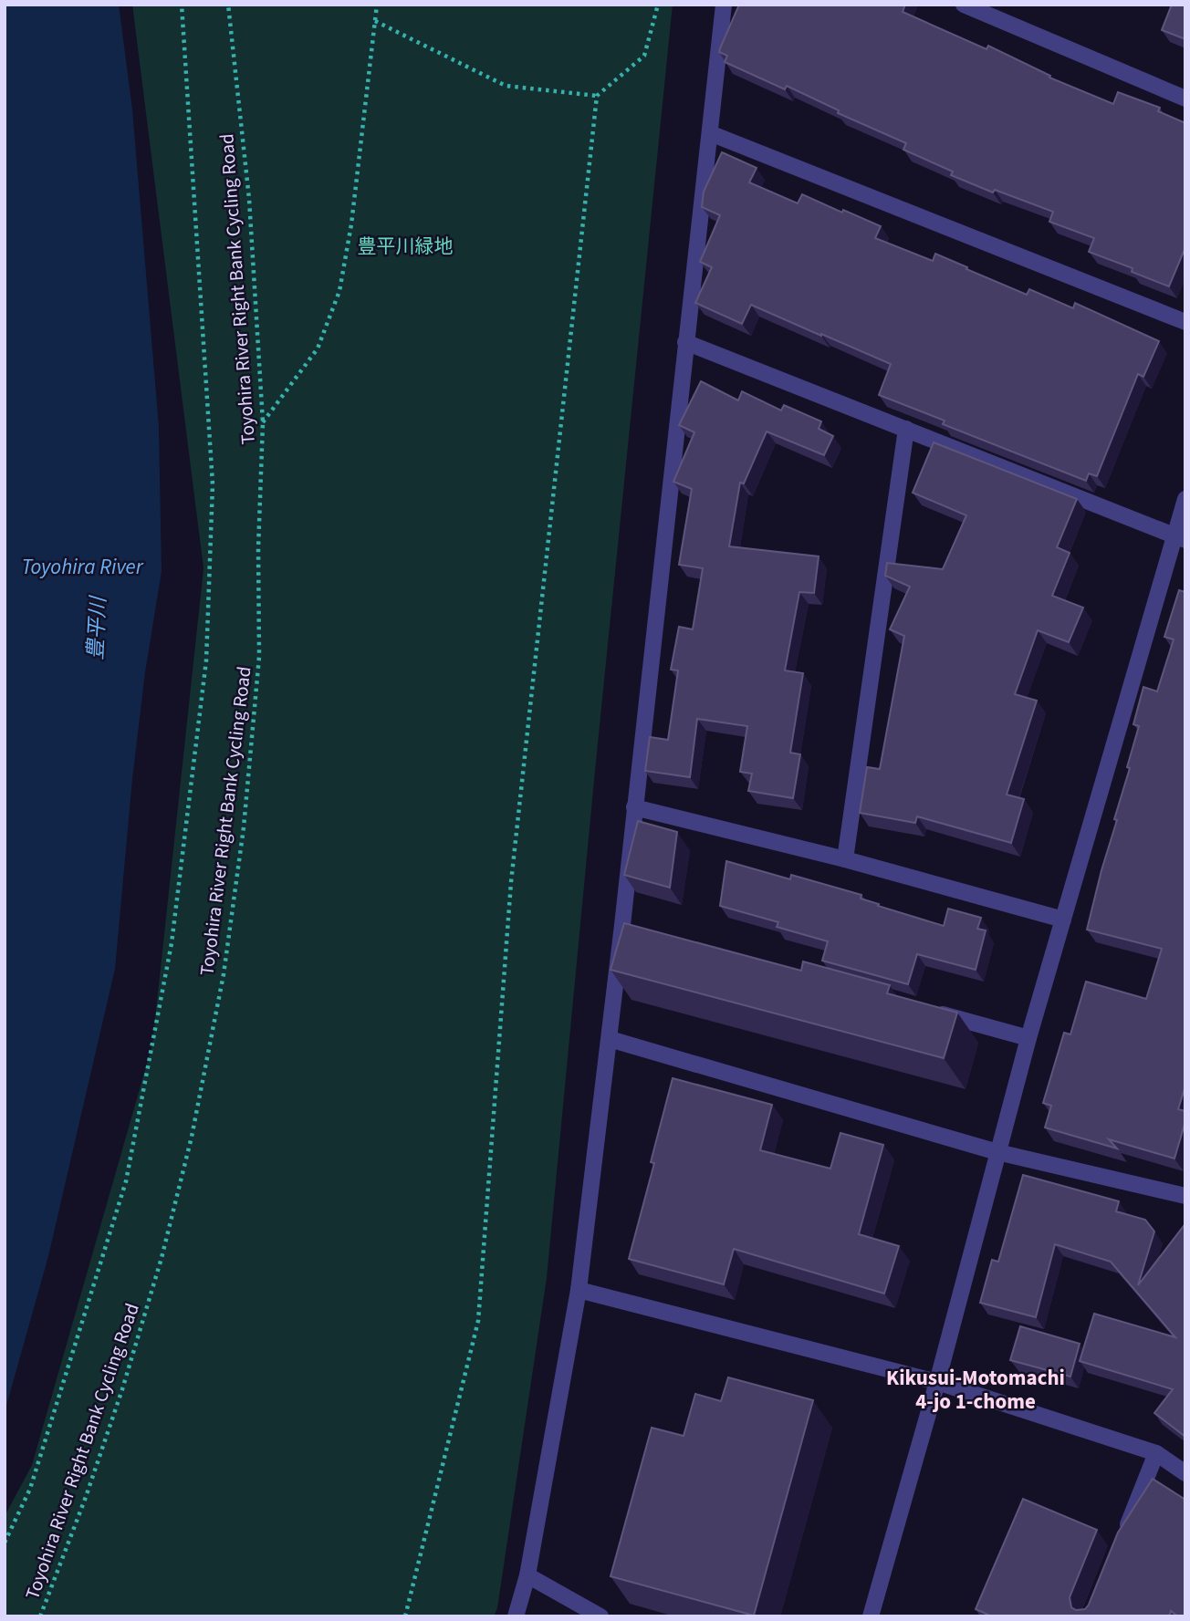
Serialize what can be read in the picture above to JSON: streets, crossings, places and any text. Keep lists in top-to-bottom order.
{
  "streets": {
    "path": ["Toyohira River Right Bank Cycling Road"]
  },
  "districts": ["Kikusui-Motomachi 4-jo 1-chome"],
  "water": ["Toyohira River", "豊平川"],
  "parks": ["豊平川緑地"]
}
